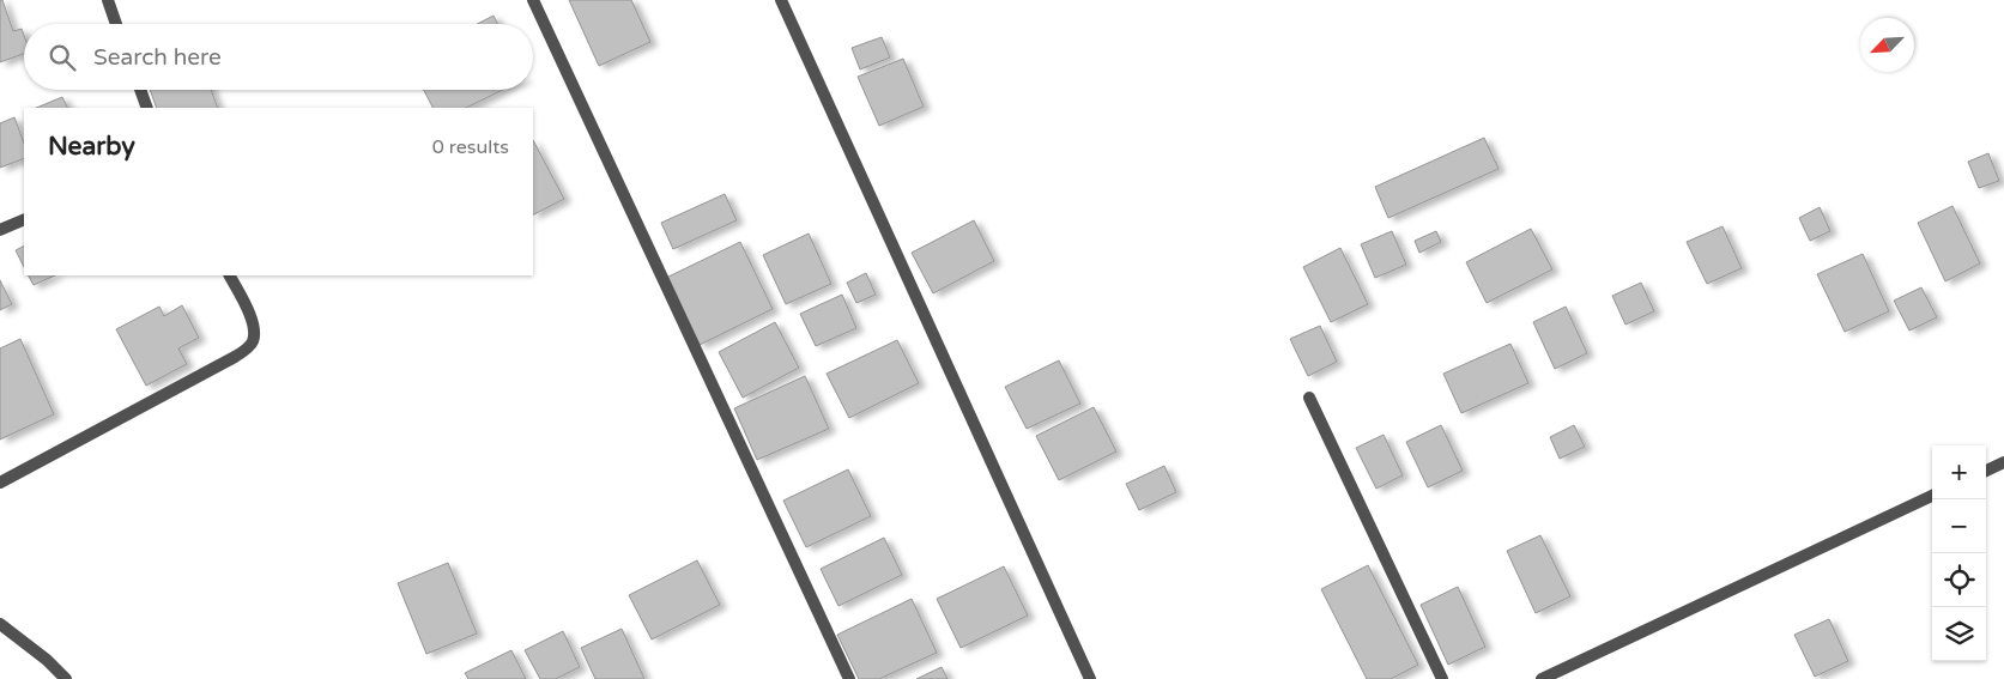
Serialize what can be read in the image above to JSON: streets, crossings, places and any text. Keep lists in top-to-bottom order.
{
  "north": "bottom left",
  "page": {
    "search": "Search here",
    "heading": ["Nearby", "0 results"],
    "map_buttons": ["+", "−"]
  }
}
